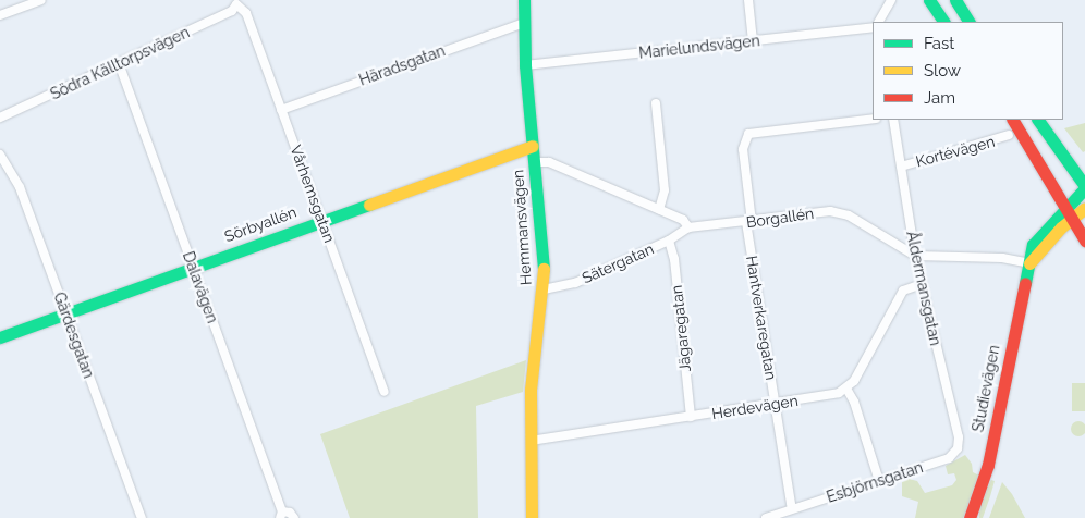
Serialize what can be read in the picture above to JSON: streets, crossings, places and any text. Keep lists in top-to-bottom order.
{
  "streets": {
    "street": [
      "Marielundsvägen",
      "Södra Källtorpsvägen",
      "Häradsgatan",
      "Kortévägen",
      "Vårhemsgatan",
      "Borgallén",
      "Sörbyallén",
      "Hemmansvägen",
      "Sätergatan",
      "Dalavägen",
      "Åldermansgatan",
      "Hantverkaregatan",
      "Jägaregatan",
      "Gärdesgatan",
      "Studievägen",
      "Herdevägen",
      "Esbjörnsgatan"
    ]
  },
  "crossings": [
    ["Marielundsvägen", "Hemmansvägen"],
    ["Södra Källtorpsvägen", "Vårhemsgatan"],
    ["Södra Källtorpsvägen", "Dalavägen"],
    ["Häradsgatan", "Vårhemsgatan"],
    ["Häradsgatan", "Hemmansvägen"],
    ["Kortévägen", "Åldermansgatan"],
    ["Vårhemsgatan", "Sörbyallén"],
    ["Borgallén", "Sätergatan"],
    ["Borgallén", "Åldermansgatan"],
    ["Borgallén", "Hantverkaregatan"],
    ["Borgallén", "Studievägen"],
    ["Sörbyallén", "Hemmansvägen"],
    ["Sörbyallén", "Dalavägen"],
    ["Sörbyallén", "Gärdesgatan"],
    ["Hemmansvägen", "Sätergatan"],
    ["Hemmansvägen", "Herdevägen"],
    ["Sätergatan", "Jägaregatan"],
    ["Åldermansgatan", "Esbjörnsgatan"],
    ["Hantverkaregatan", "Herdevägen"],
    ["Hantverkaregatan", "Esbjörnsgatan"],
    ["Jägaregatan", "Herdevägen"]
  ],
  "legend": ["Fast", "Slow", "Jam"]
}
